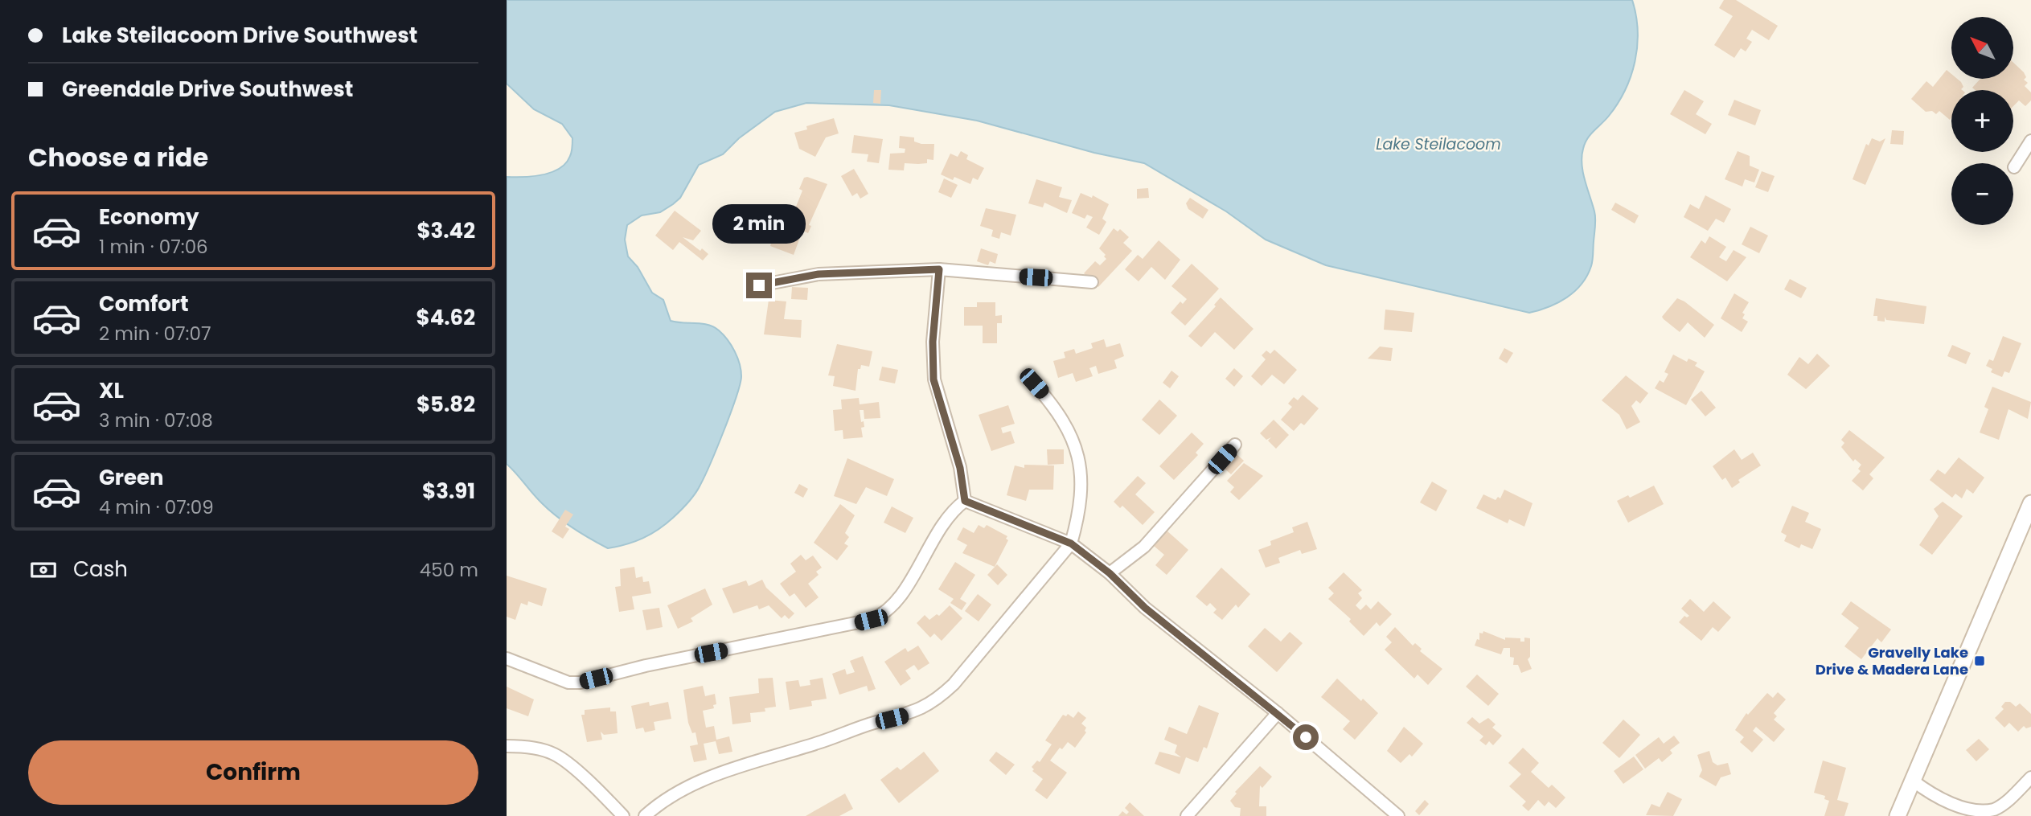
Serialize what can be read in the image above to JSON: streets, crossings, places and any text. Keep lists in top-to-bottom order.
{
  "water": ["Lake Steilacoom"],
  "places": {
    "transit": ["Gravelly Lake Drive & Madera Lane"]
  },
  "north": "top left",
  "page": {
    "banner": ["Lake Steilacoom Drive Southwest", "Greendale Drive Southwest"],
    "map_buttons": ["+", "−"],
    "heading": "Choose a ride",
    "list": [
      {
        "name": "Economy",
        "note": "1 min · 07:06",
        "value": "$3.42"
      },
      {
        "name": "Comfort",
        "note": "2 min · 07:07",
        "value": "$4.62"
      },
      {
        "name": "XL",
        "note": "3 min · 07:08",
        "value": "$5.82"
      },
      {
        "name": "Green",
        "note": "4 min · 07:09",
        "value": "$3.91"
      }
    ],
    "bubble": "2 min",
    "pay": ["Cash", "450 m"],
    "buttons": "Confirm"
  }
}
